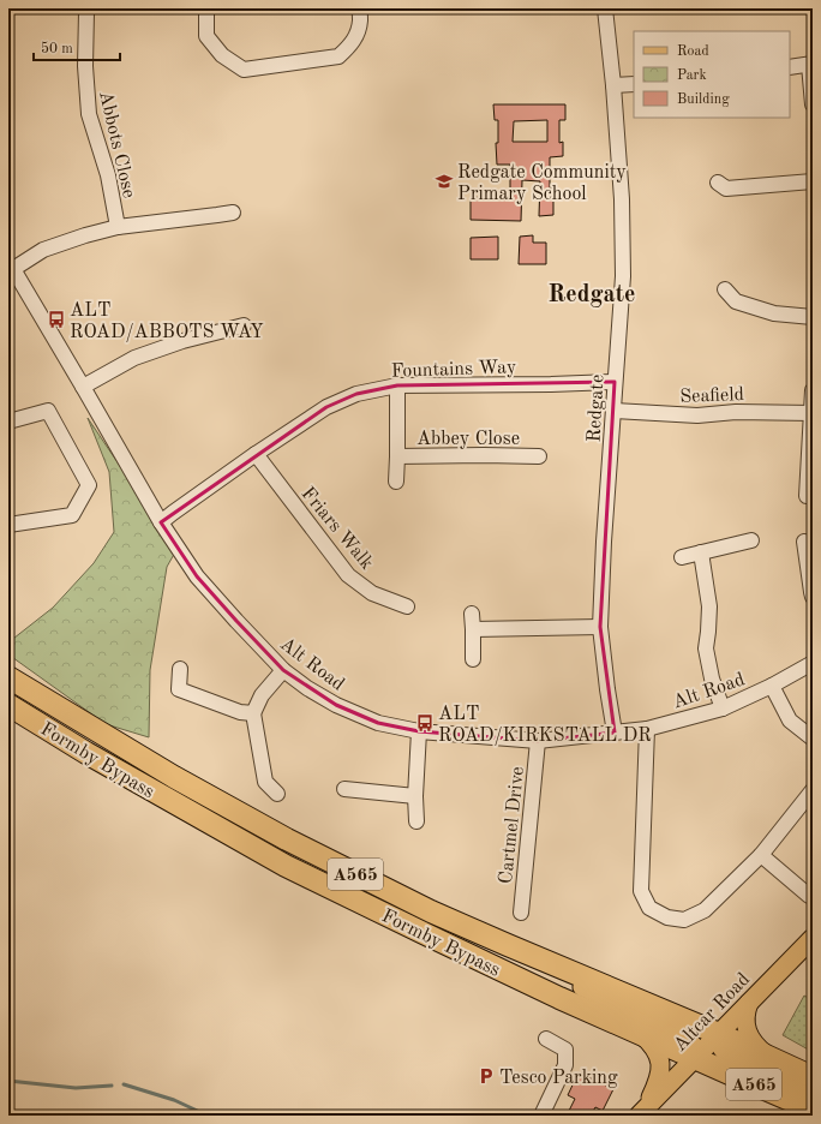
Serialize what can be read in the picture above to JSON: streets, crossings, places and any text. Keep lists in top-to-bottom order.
{
  "streets": {
    "highway": ["Formby Bypass", "A565"],
    "main road": ["Altcar Road"],
    "street": [
      "Abbots Close",
      "Fountains Way",
      "Seafield",
      "Redgate",
      "Abbey Close",
      "Friars Walk",
      "Alt Road",
      "Cartmel Drive"
    ]
  },
  "crossings": [
    ["Fountains Way", "Redgate"],
    ["Fountains Way", "Abbey Close"],
    ["Fountains Way", "Friars Walk"],
    ["Fountains Way", "Alt Road"],
    ["Seafield", "Redgate"],
    ["Redgate", "Alt Road"],
    ["Alt Road", "Cartmel Drive"],
    ["Formby Bypass", "Altcar Road"]
  ],
  "districts": ["Redgate"],
  "places": {
    "school or university": ["Redgate Community Primary School"],
    "bus stop": ["ALT ROAD/ABBOTS WAY", "ALT ROAD/KIRKSTALL DR"],
    "parking": ["Tesco Parking"]
  },
  "legend": ["Road", "Park", "Building"],
  "scale_bar": "50 m"
}
